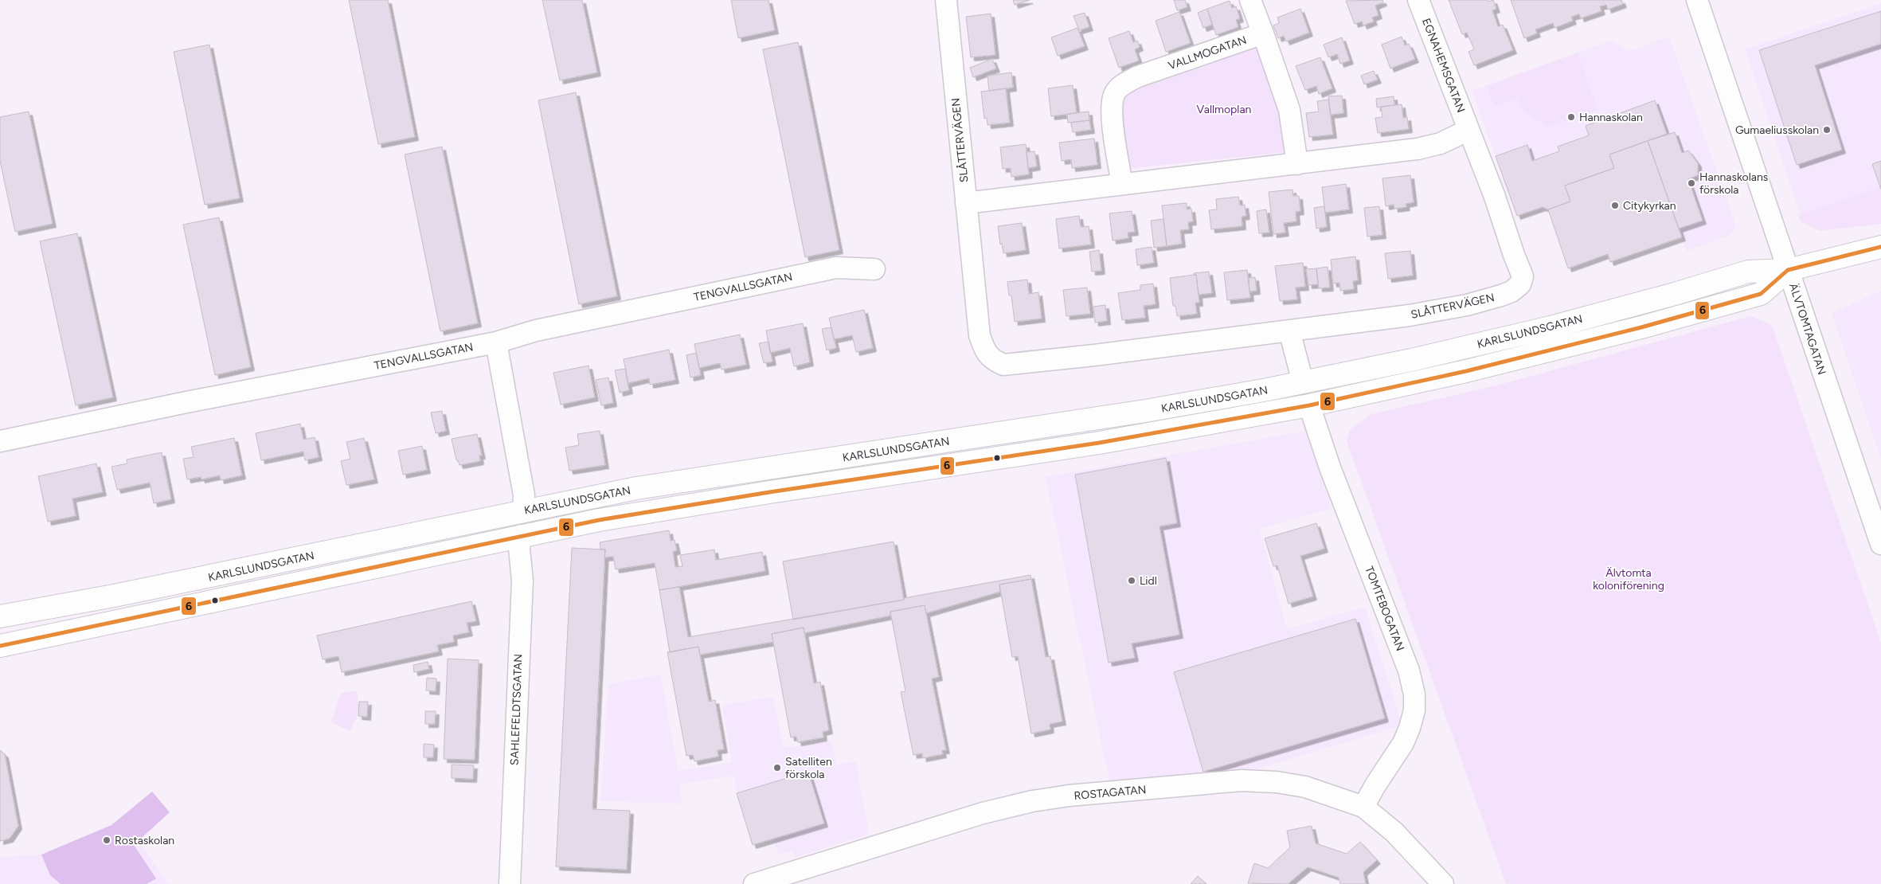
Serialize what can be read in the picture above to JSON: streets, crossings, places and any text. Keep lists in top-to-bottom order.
{
  "streets": {
    "main road": ["KARLSLUNDSGATAN"],
    "street": [
      "VALLMOGATAN",
      "EGNAHEMSGATAN",
      "SLÅTTERVÄGEN",
      "TENGVALLSGATAN",
      "ÄLVTOMTAGATAN",
      "TOMTEBOGATAN",
      "SAHLEFELDTSGATAN",
      "ROSTAGATAN"
    ]
  },
  "crossings": [
    ["EGNAHEMSGATAN", "SLÅTTERVÄGEN"],
    ["ÄLVTOMTAGATAN", "KARLSLUNDSGATAN"],
    ["KARLSLUNDSGATAN", "TOMTEBOGATAN"],
    ["KARLSLUNDSGATAN", "SAHLEFELDTSGATAN"],
    ["TOMTEBOGATAN", "ROSTAGATAN"]
  ],
  "parks": ["Vallmoplan", "Älvtomta koloniförening"],
  "places": [
    "Hannaskolan",
    "Gumaeliusskolan",
    "Hannaskolans förskola",
    "Citykyrkan",
    "Lidl",
    "Satelliten förskola",
    "Rostaskolan"
  ],
  "lines": ["transit line 6"]
}
